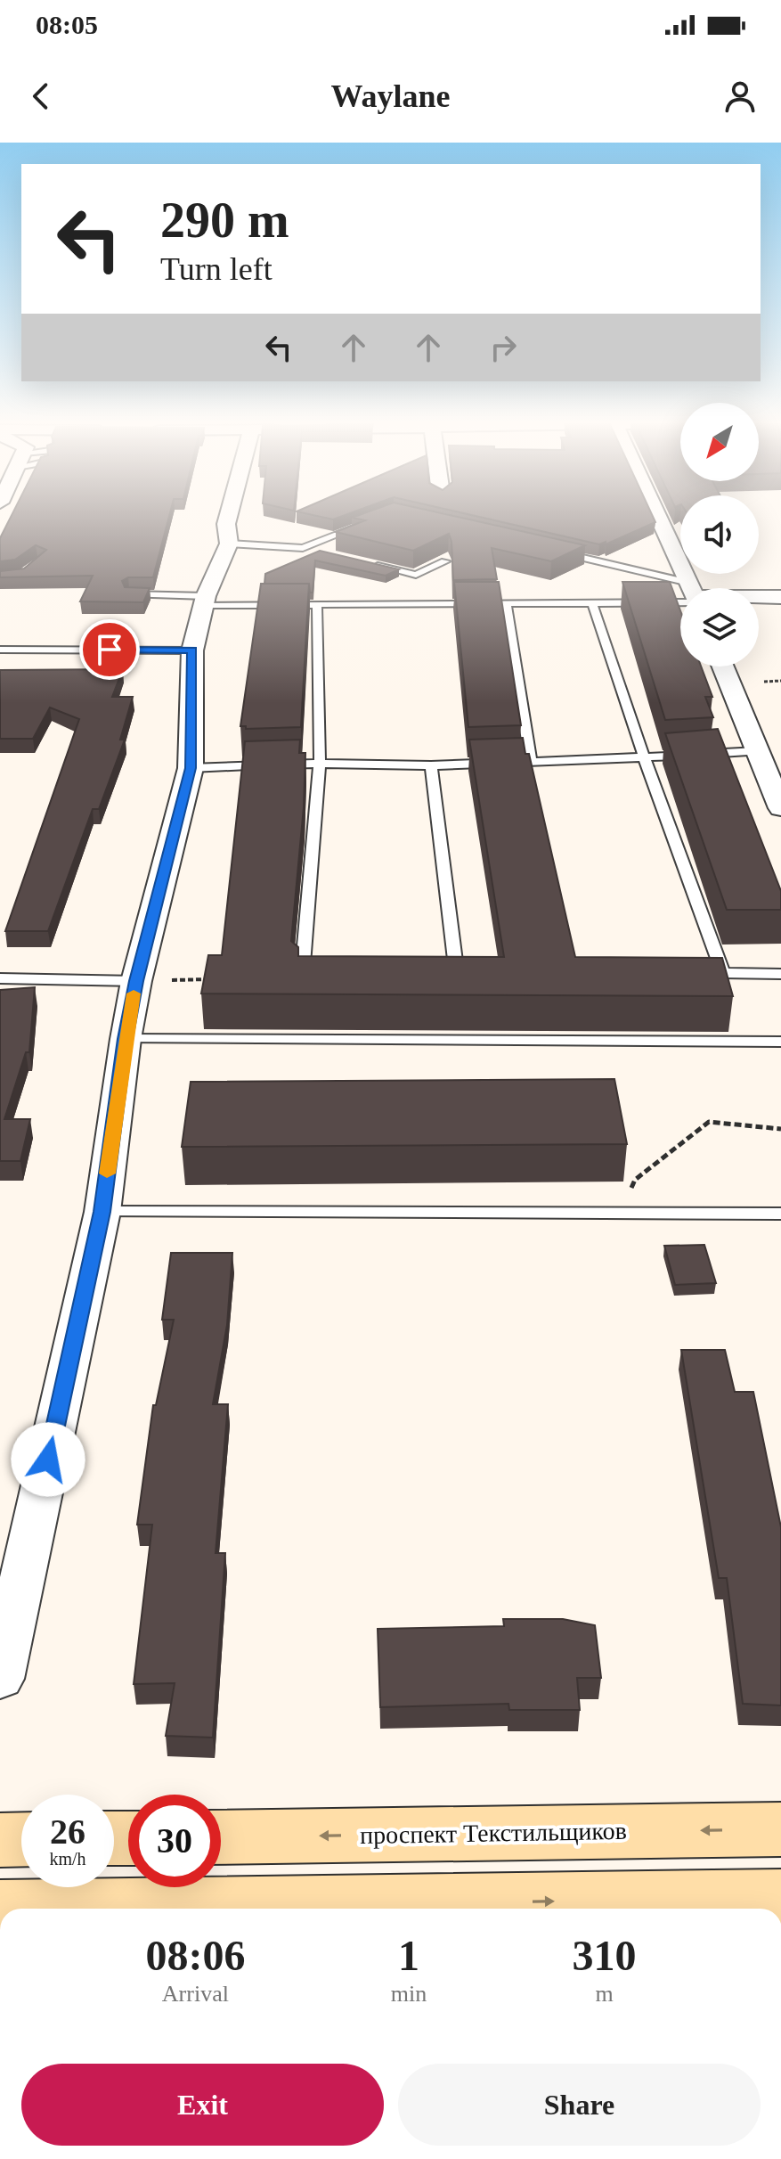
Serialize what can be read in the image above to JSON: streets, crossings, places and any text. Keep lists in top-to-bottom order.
{
  "streets": {
    "main road": ["проспект Текстильщиков"]
  },
  "north": "bottom left",
  "page": {
    "status": "08:05",
    "header": "Waylane",
    "turn": ["290 m", "Turn left"],
    "speed": "26 km/h",
    "limit": "30",
    "eta": [
      "08:06",
      "Arrival",
      "1",
      "min",
      "310",
      "m"
    ],
    "buttons": ["Exit", "Share"]
  }
}
